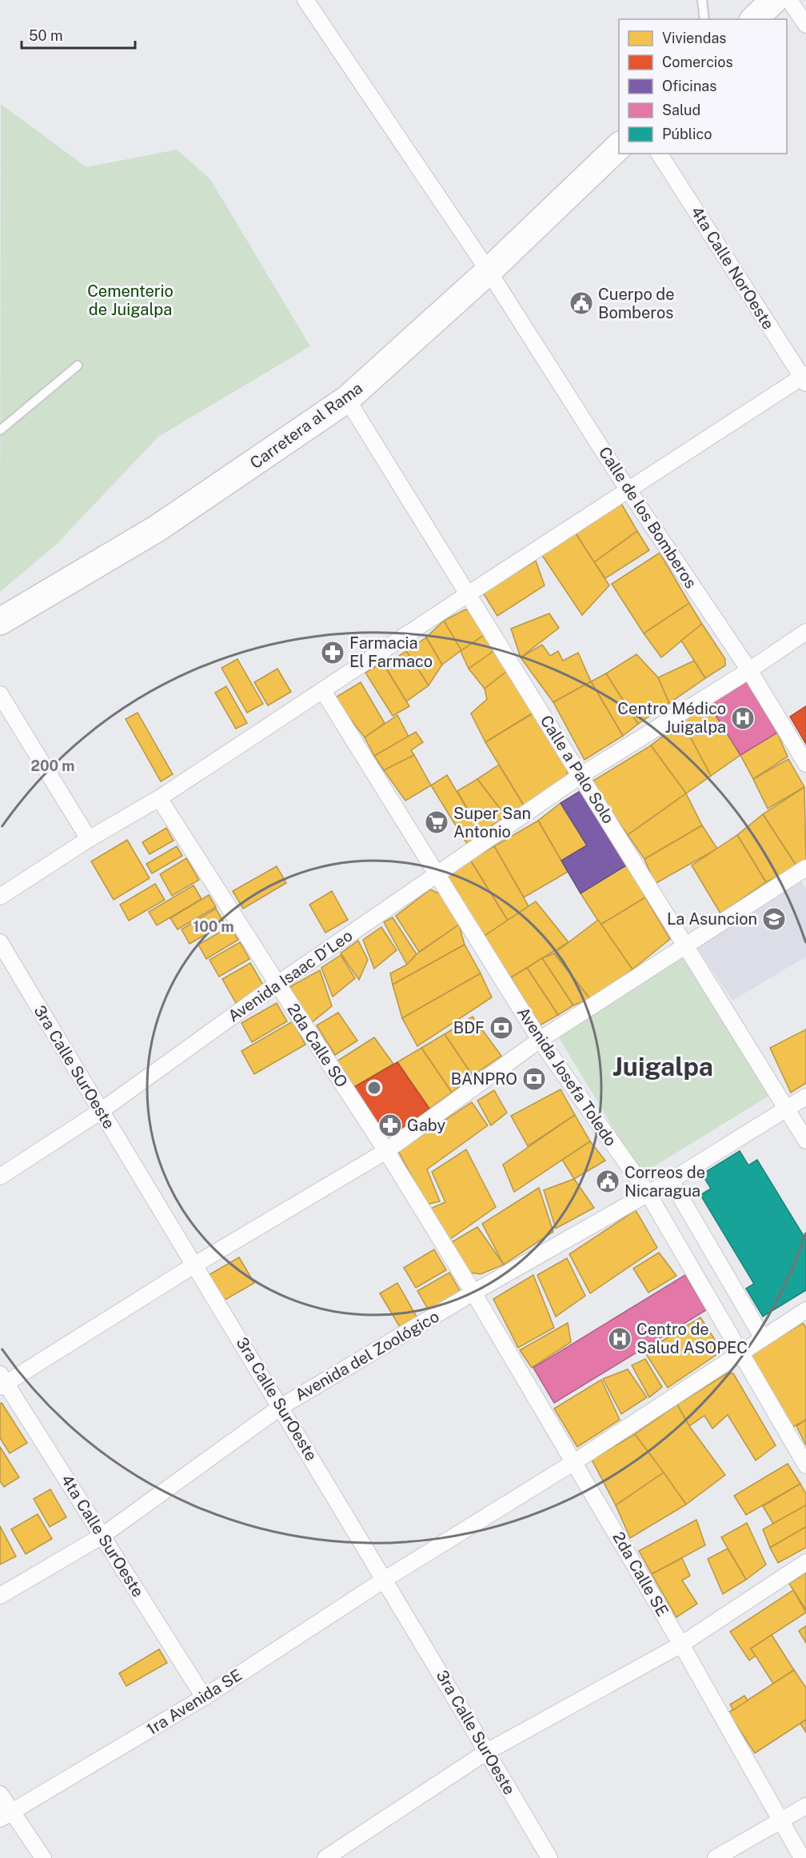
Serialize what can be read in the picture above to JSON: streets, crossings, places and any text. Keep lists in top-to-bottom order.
{
  "streets": {
    "highway": ["Carretera al Rama"],
    "street": [
      "4ta Calle NorOeste",
      "Calle de los Bomberos",
      "Calle a Palo Solo",
      "Avenida Isaac D´Leo",
      "2da Calle SO",
      "3ra Calle SurOeste",
      "Avenida Josefa Toledo",
      "Avenida del Zoológico",
      "4ta Calle SurOeste",
      "2da Calle SE",
      "1ra Avenida SE"
    ]
  },
  "crossings": [
    ["Carretera al Rama", "Calle de los Bomberos"],
    ["Carretera al Rama", "Calle a Palo Solo"],
    ["Calle de los Bomberos", "Avenida Isaac D´Leo"],
    ["Calle a Palo Solo", "Avenida Isaac D´Leo"],
    ["Calle a Palo Solo", "Avenida del Zoológico"],
    ["Avenida Isaac D´Leo", "2da Calle SO"],
    ["Avenida Isaac D´Leo", "3ra Calle SurOeste"],
    ["Avenida Isaac D´Leo", "Avenida Josefa Toledo"],
    ["2da Calle SO", "Avenida del Zoológico"],
    ["2da Calle SO", "2da Calle SE"],
    ["3ra Calle SurOeste", "Avenida del Zoológico"],
    ["3ra Calle SurOeste", "1ra Avenida SE"],
    ["Avenida Josefa Toledo", "Avenida del Zoológico"],
    ["Avenida Josefa Toledo", "1ra Avenida SE"],
    ["Avenida del Zoológico", "4ta Calle SurOeste"],
    ["Avenida del Zoológico", "2da Calle SE"],
    ["4ta Calle SurOeste", "1ra Avenida SE"],
    ["2da Calle SE", "1ra Avenida SE"]
  ],
  "districts": ["Juigalpa"],
  "parks": ["Cementerio de Juigalpa"],
  "places": {
    "public building": ["Cuerpo de Bomberos", "Correos de Nicaragua"],
    "pharmacy": ["Farmacia El Farmaco", "Gaby"],
    "hospital": ["Centro Médico Juigalpa", "Centro de Salud ASOPEC"],
    "supermarket": ["Super San Antonio"],
    "school or university": ["La Asuncion"],
    "bank": ["BDF", "BANPRO"]
  },
  "legend": [
    "Viviendas",
    "Comercios",
    "Oficinas",
    "Salud",
    "Público"
  ],
  "scale_bar": "50 m",
  "rings": ["200 m", "100 m"]
}
